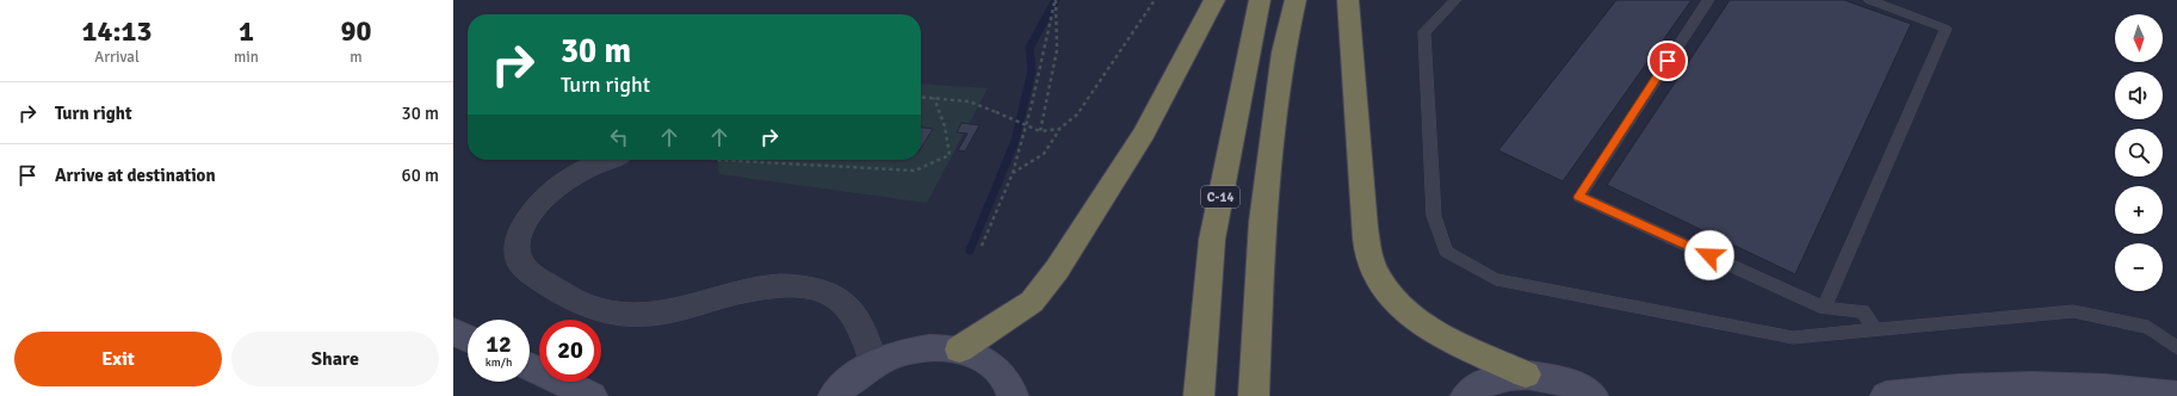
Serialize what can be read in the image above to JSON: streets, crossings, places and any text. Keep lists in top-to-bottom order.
{
  "streets": {
    "highway": ["C-14"]
  },
  "north": "bottom",
  "page": {
    "eta": [
      "14:13",
      "Arrival",
      "1",
      "min",
      "90",
      "m"
    ],
    "map_buttons": ["+", "−"],
    "turn": ["30 m", "Turn right"],
    "list": [
      {
        "name": "Turn right",
        "value": "30 m"
      },
      {
        "name": "Arrive at destination",
        "value": "60 m"
      }
    ],
    "speed": "12 km/h",
    "limit": "20",
    "buttons": ["Exit", "Share"]
  }
}
